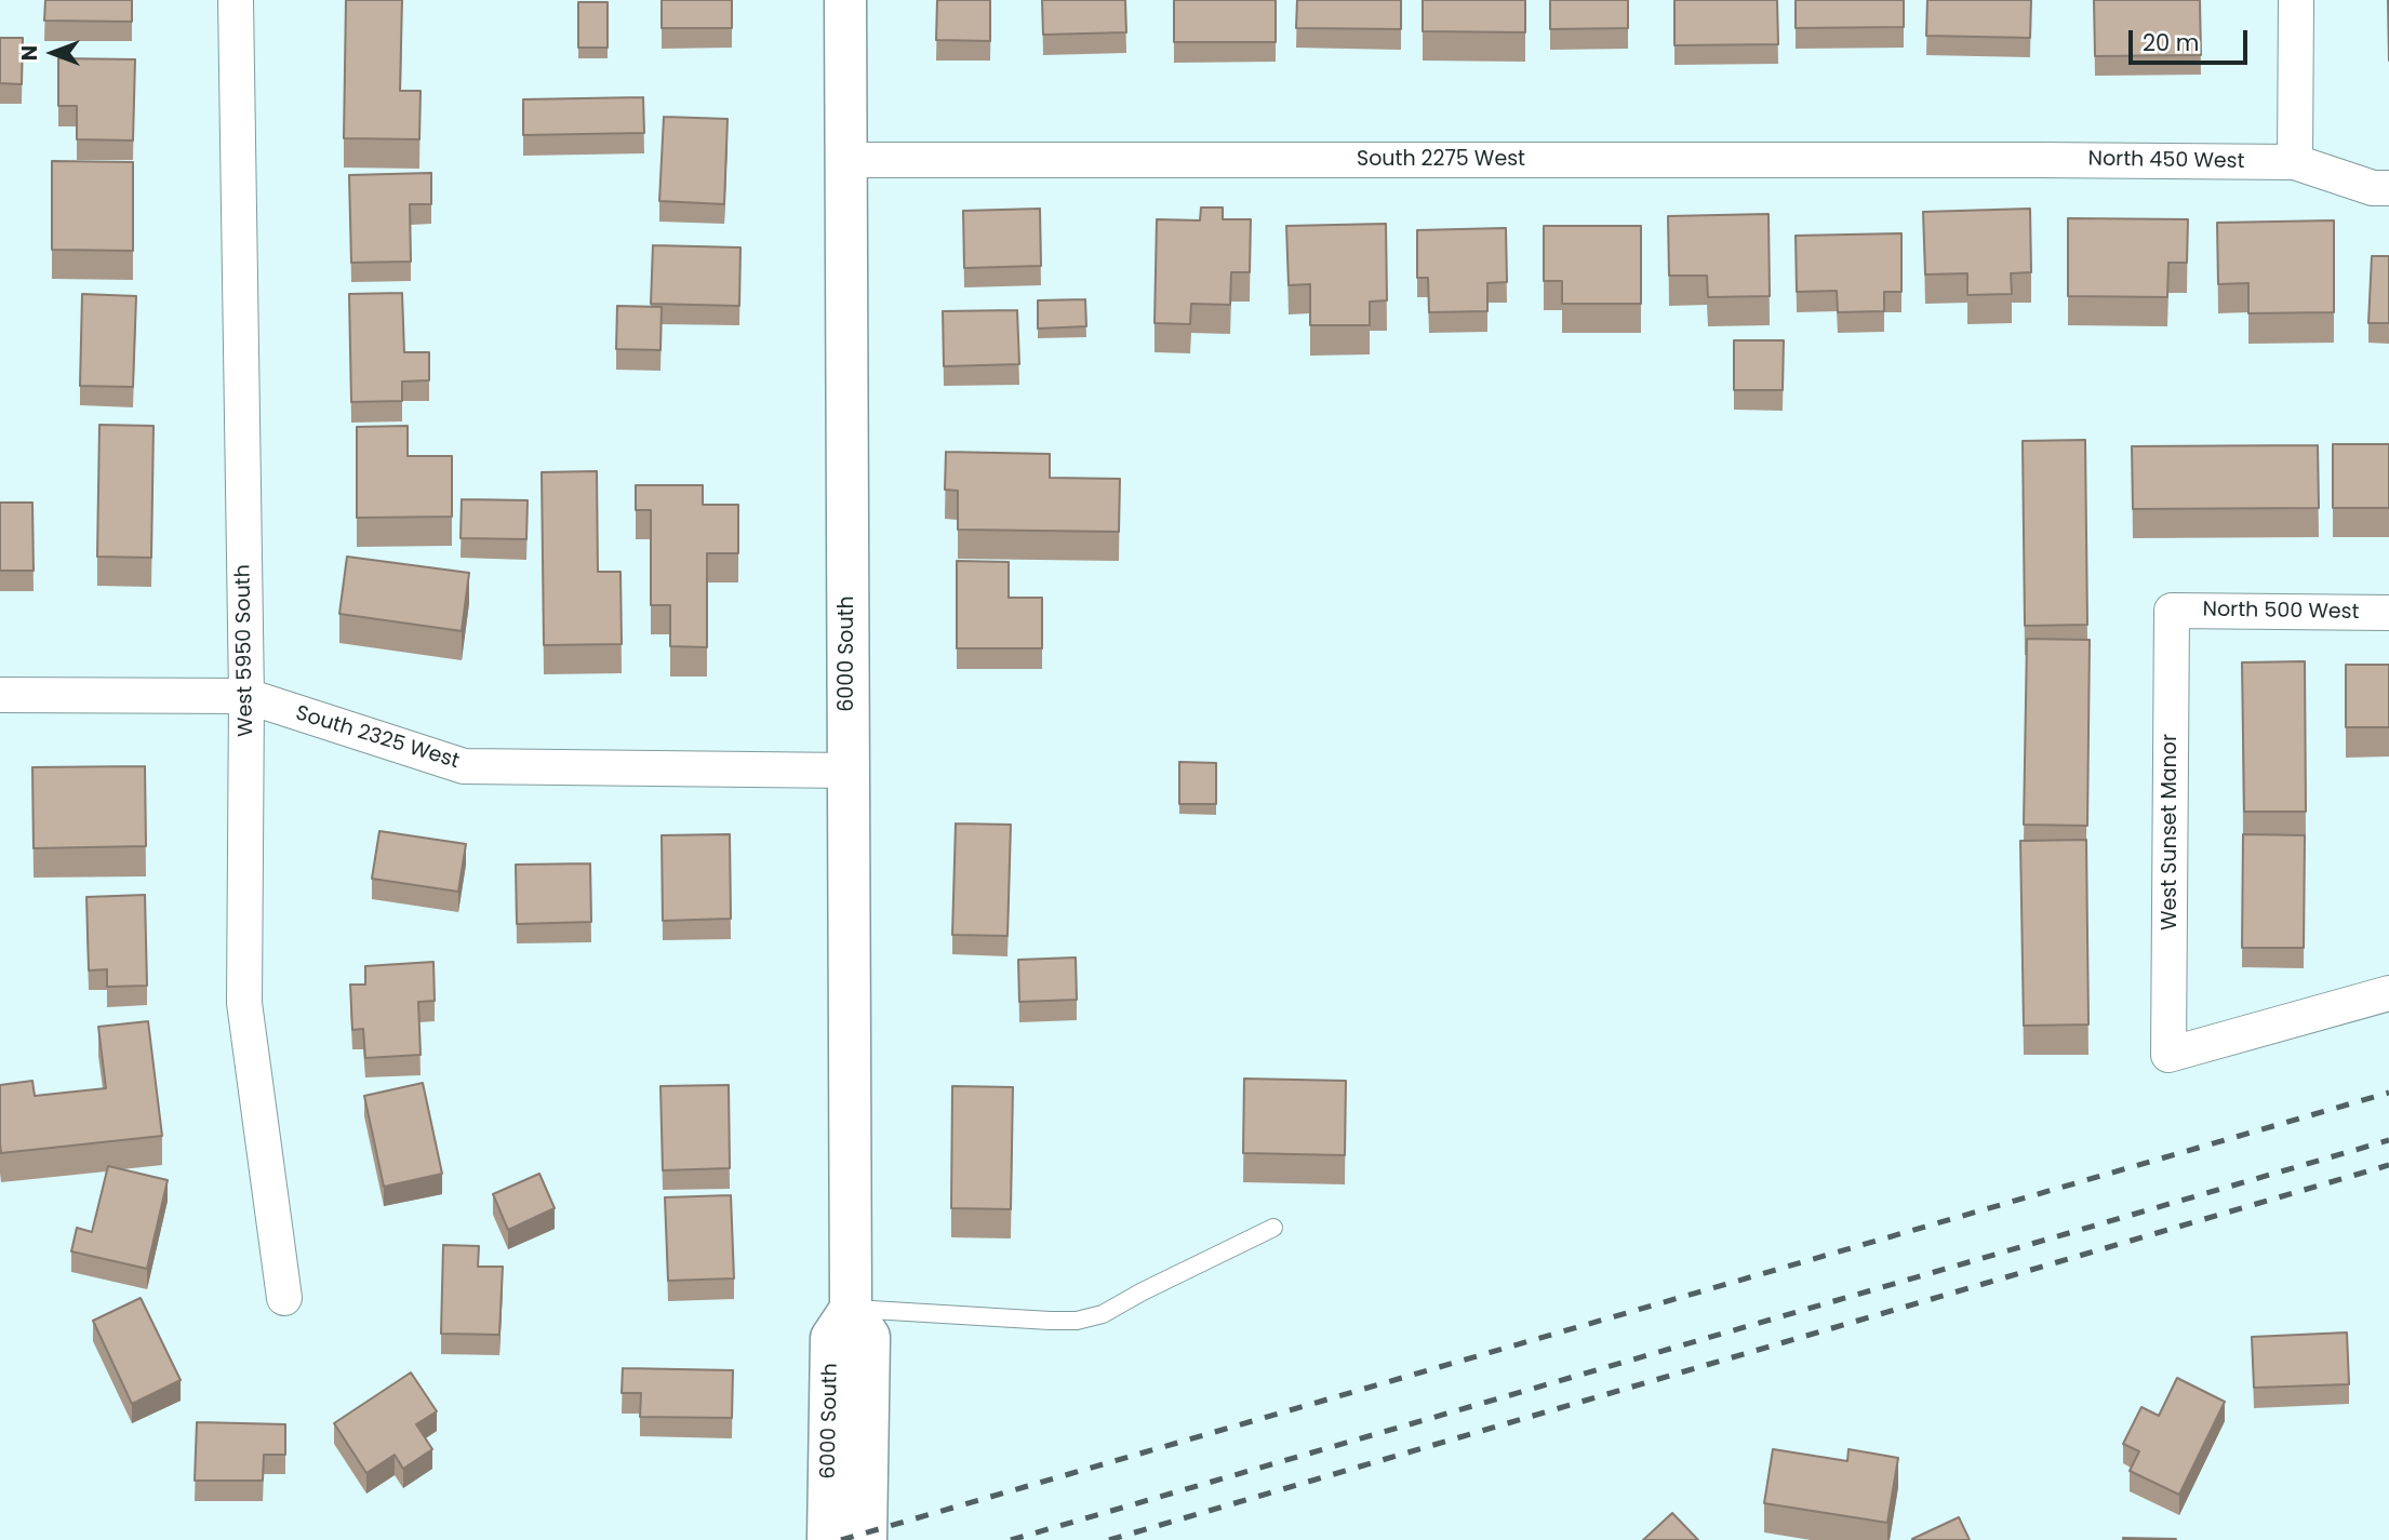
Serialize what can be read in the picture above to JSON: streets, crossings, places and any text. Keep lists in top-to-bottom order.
{
  "streets": {
    "street": [
      "South 2275 West",
      "North 450 West",
      "North 500 West",
      "West 5950 South",
      "6000 South",
      "South 2325 West",
      "West Sunset Manor"
    ]
  },
  "crossings": [
    ["South 2275 West", "North 450 West"],
    ["South 2275 West", "6000 South"],
    ["North 500 West", "West Sunset Manor"],
    ["West 5950 South", "South 2325 West"],
    ["6000 South", "South 2325 West"]
  ],
  "scale_bar": "20 m",
  "north": "left"
}
